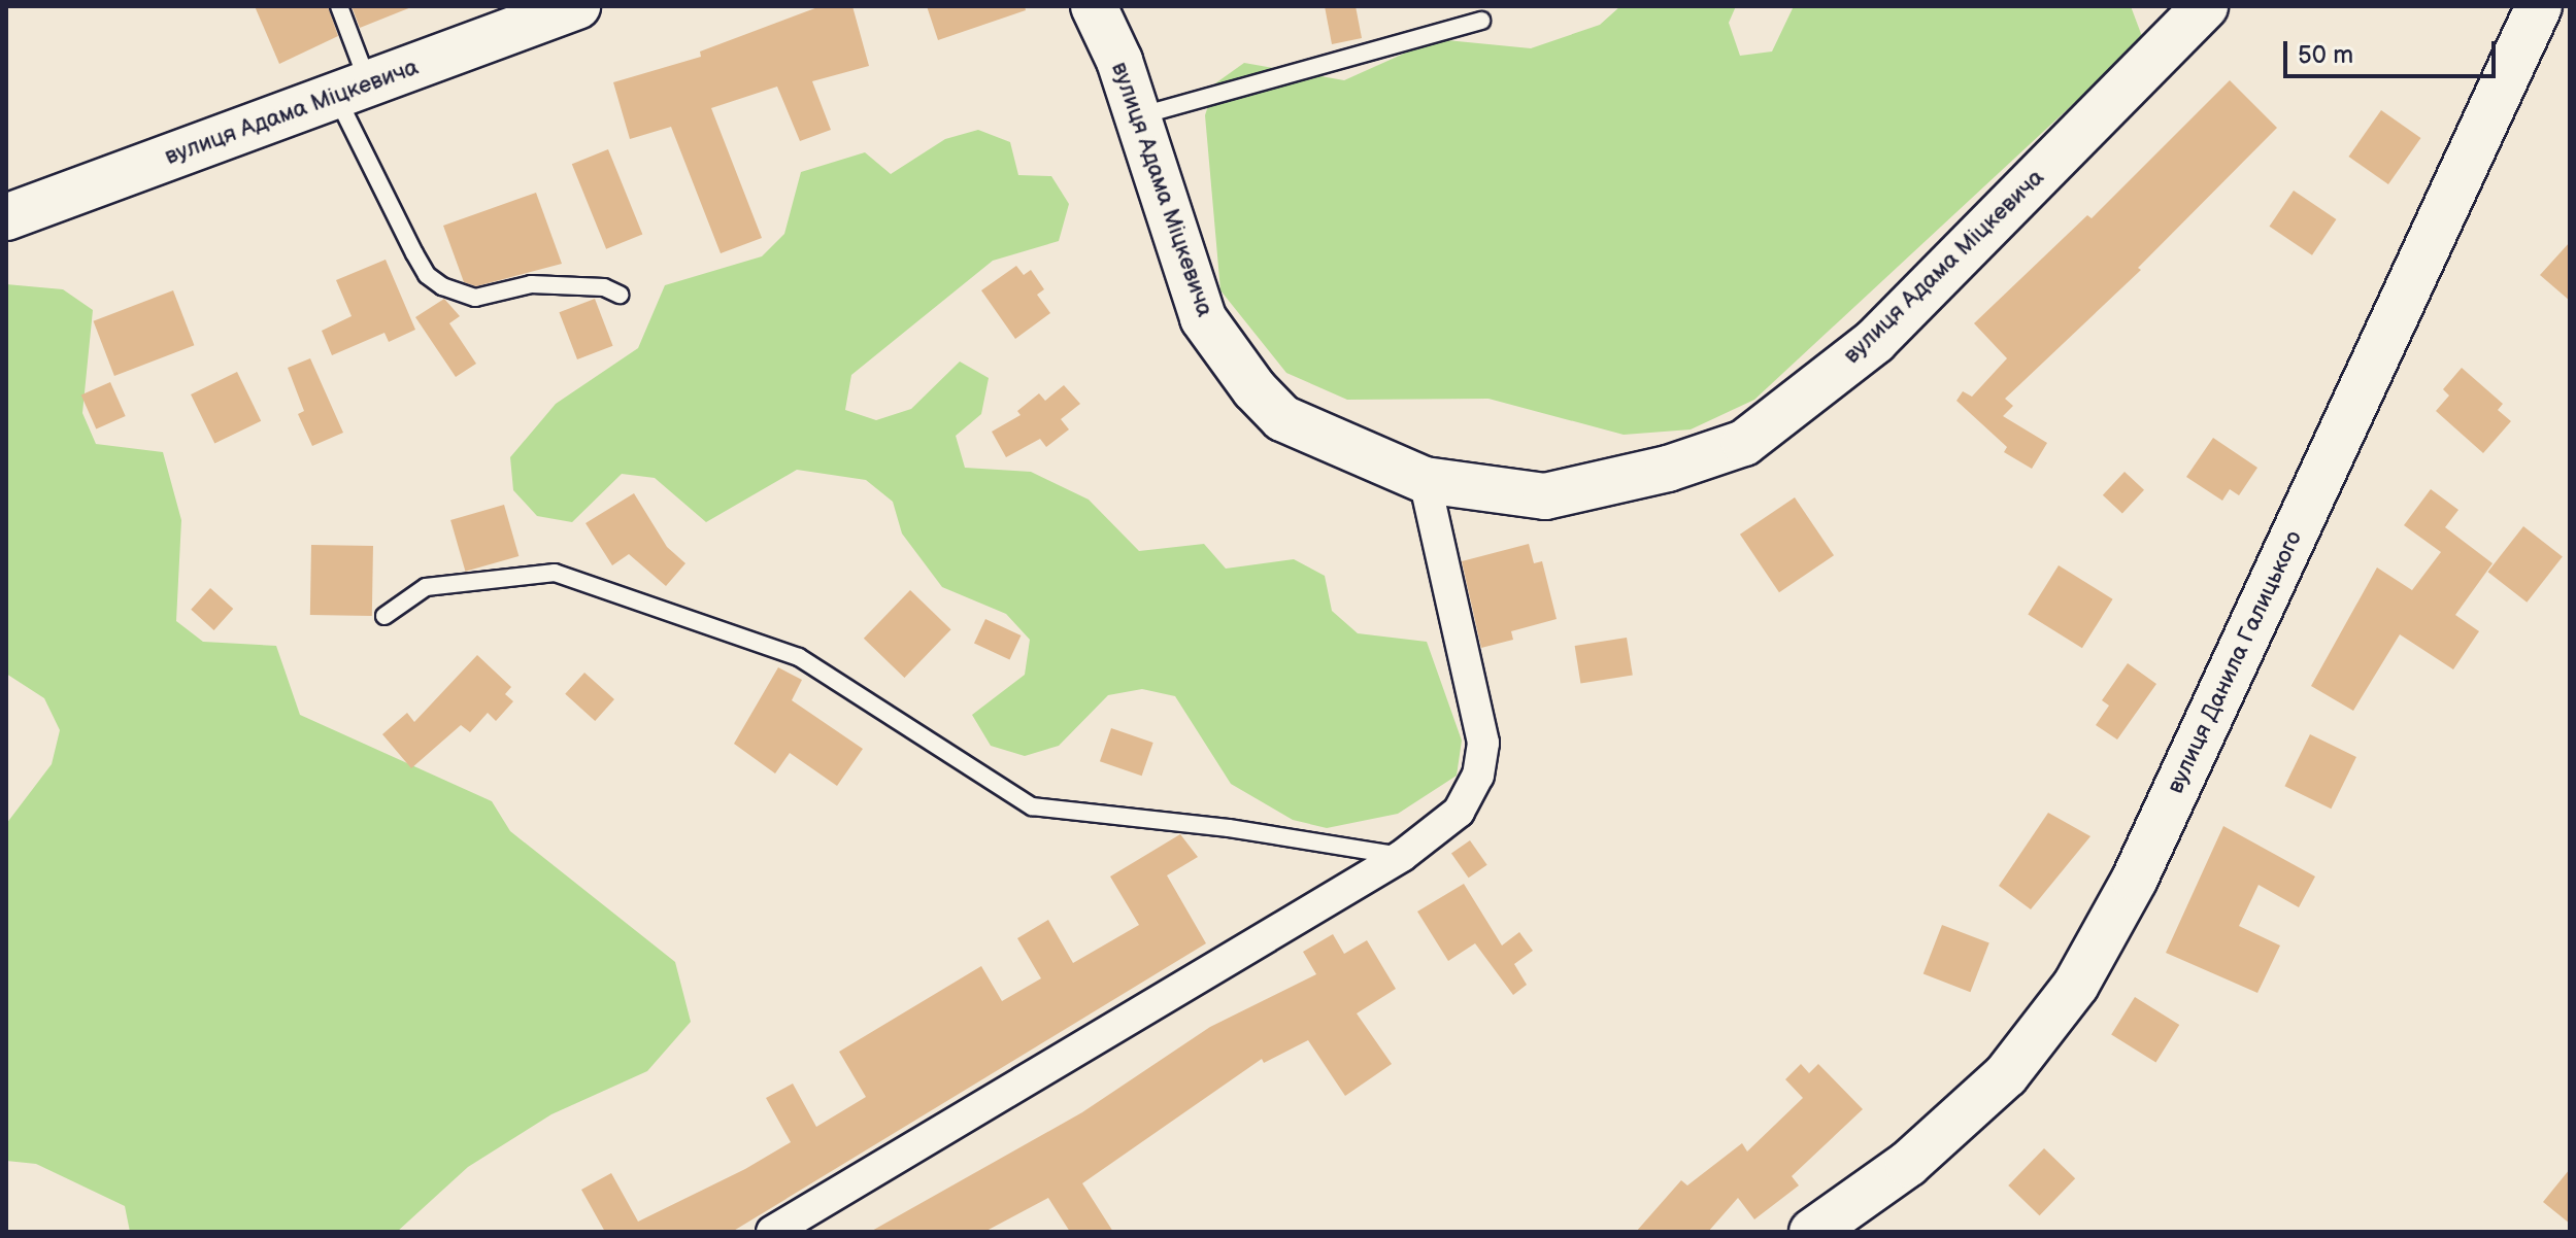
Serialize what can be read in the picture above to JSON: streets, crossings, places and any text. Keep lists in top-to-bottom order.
{
  "streets": {
    "street": ["вулиця Адама Міцкевича", "вулиця Данила Галицького"]
  },
  "scale_bar": "50 m"
}
